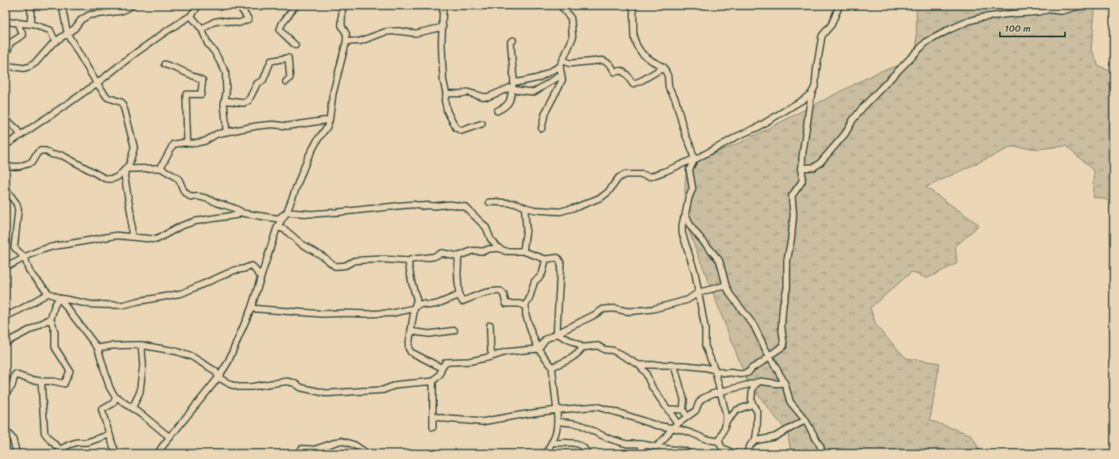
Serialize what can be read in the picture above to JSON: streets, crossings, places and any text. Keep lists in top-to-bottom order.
{
  "scale_bar": "100 m"
}
